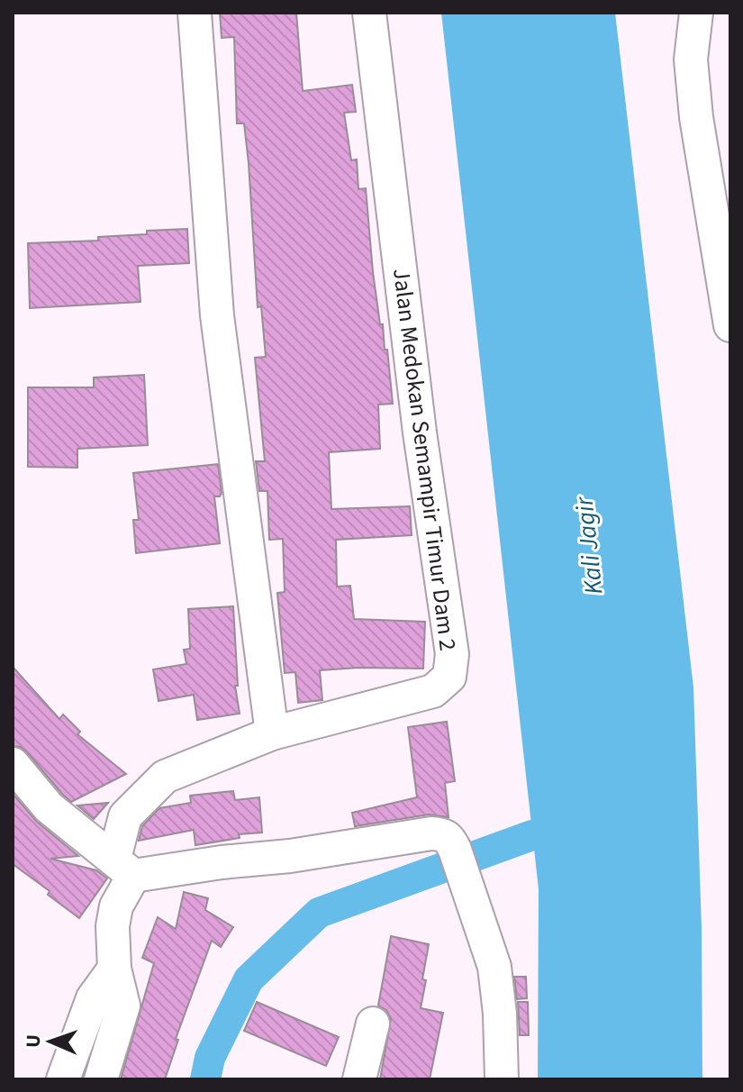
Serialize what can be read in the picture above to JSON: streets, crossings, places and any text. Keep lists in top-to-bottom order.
{
  "streets": {
    "street": ["Jalan Medokan Semampir Timur Dam 2"]
  },
  "water": ["Kali Jagir"],
  "north": "left"
}
